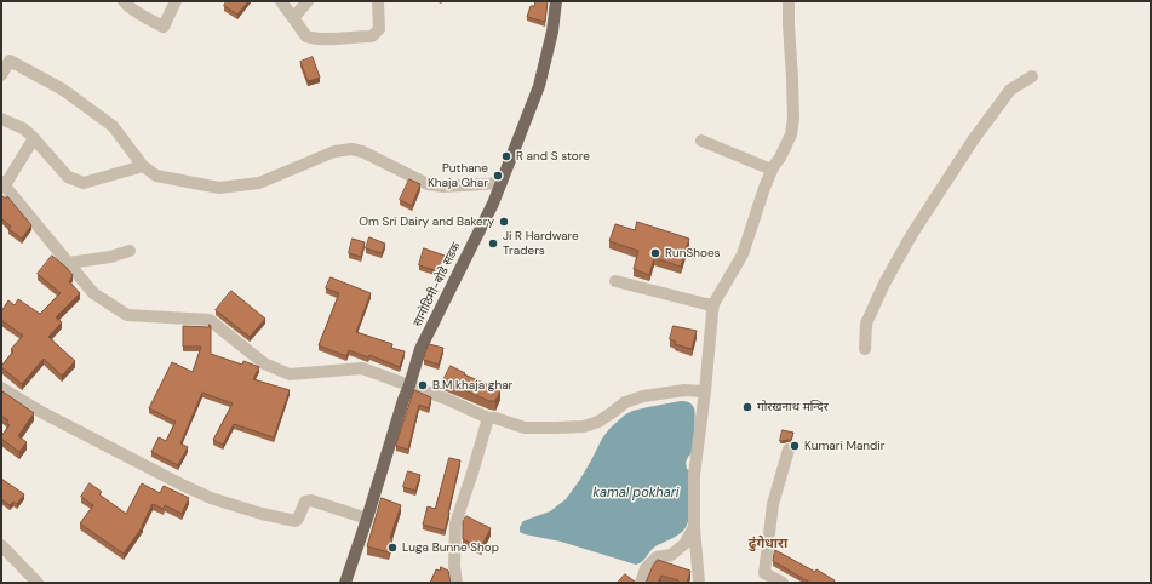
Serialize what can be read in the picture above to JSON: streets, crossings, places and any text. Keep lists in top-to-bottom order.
{
  "streets": {
    "main road": ["सानोठिमी-बोडे सडक"]
  },
  "districts": ["ढुंगेधारा"],
  "water": ["kamal pokhari"],
  "places": [
    "R and S store",
    "Puthane Khaja Ghar",
    "Om Sri Dairy and Bakery",
    "Ji R Hardware Traders",
    "RunShoes",
    "B.M khaja ghar",
    "गोरखनाथ मन्दिर",
    "Kumari Mandir",
    "Luga Bunne Shop"
  ]
}
